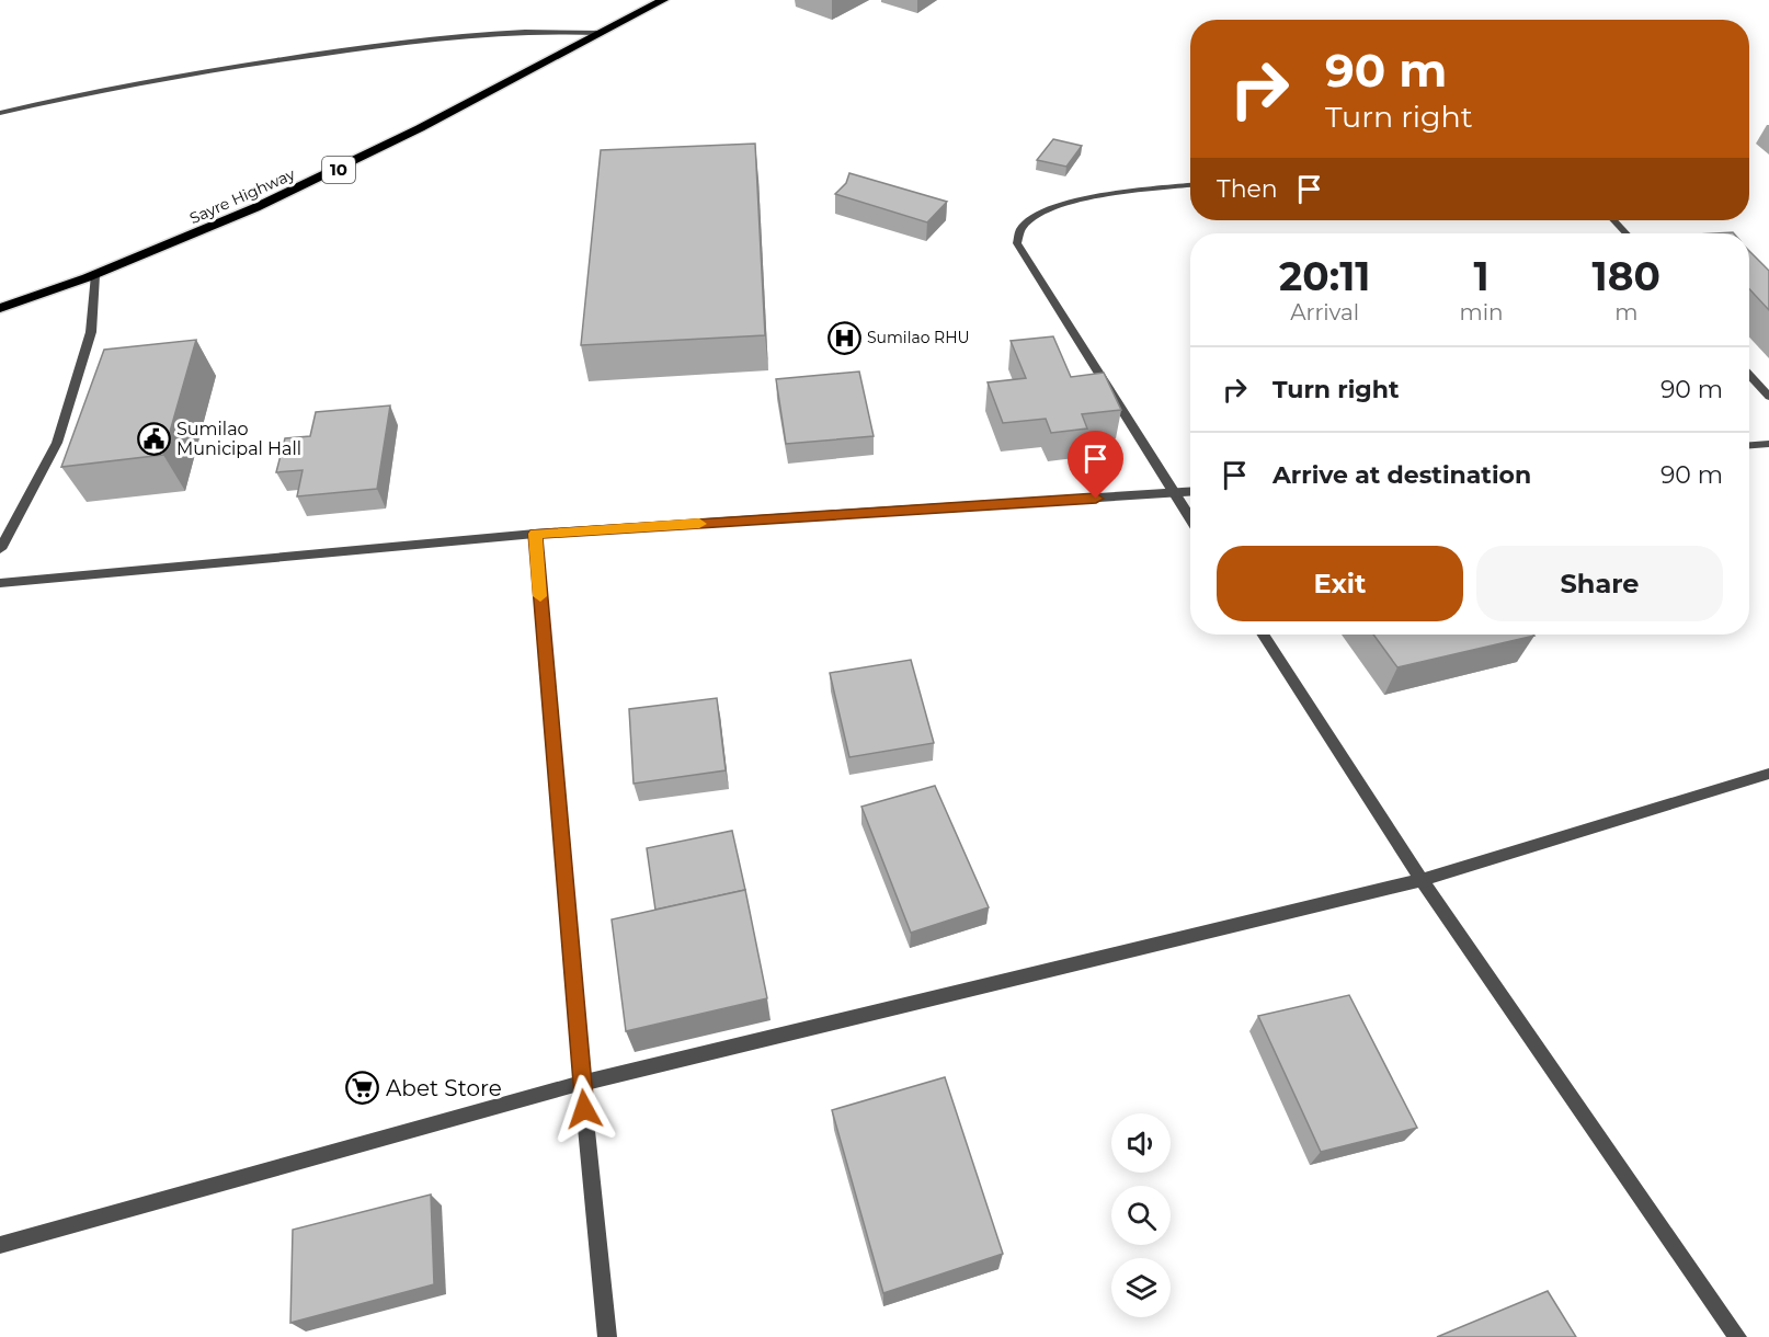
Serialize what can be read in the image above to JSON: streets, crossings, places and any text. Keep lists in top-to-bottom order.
{
  "streets": {
    "highway": ["10", "Sayre Highway"]
  },
  "places": {
    "hospital": ["Sumilao RHU"],
    "public building": ["Sumilao Municipal Hall"],
    "supermarket": ["Abet Store"]
  },
  "page": {
    "turn": ["90 m", "Turn right"],
    "then": "Then",
    "eta": [
      "20:11",
      "Arrival",
      "1",
      "min",
      "180",
      "m"
    ],
    "list": [
      {
        "name": "Turn right",
        "value": "90 m"
      },
      {
        "name": "Arrive at destination",
        "value": "90 m"
      }
    ],
    "buttons": ["Exit", "Share"]
  }
}
